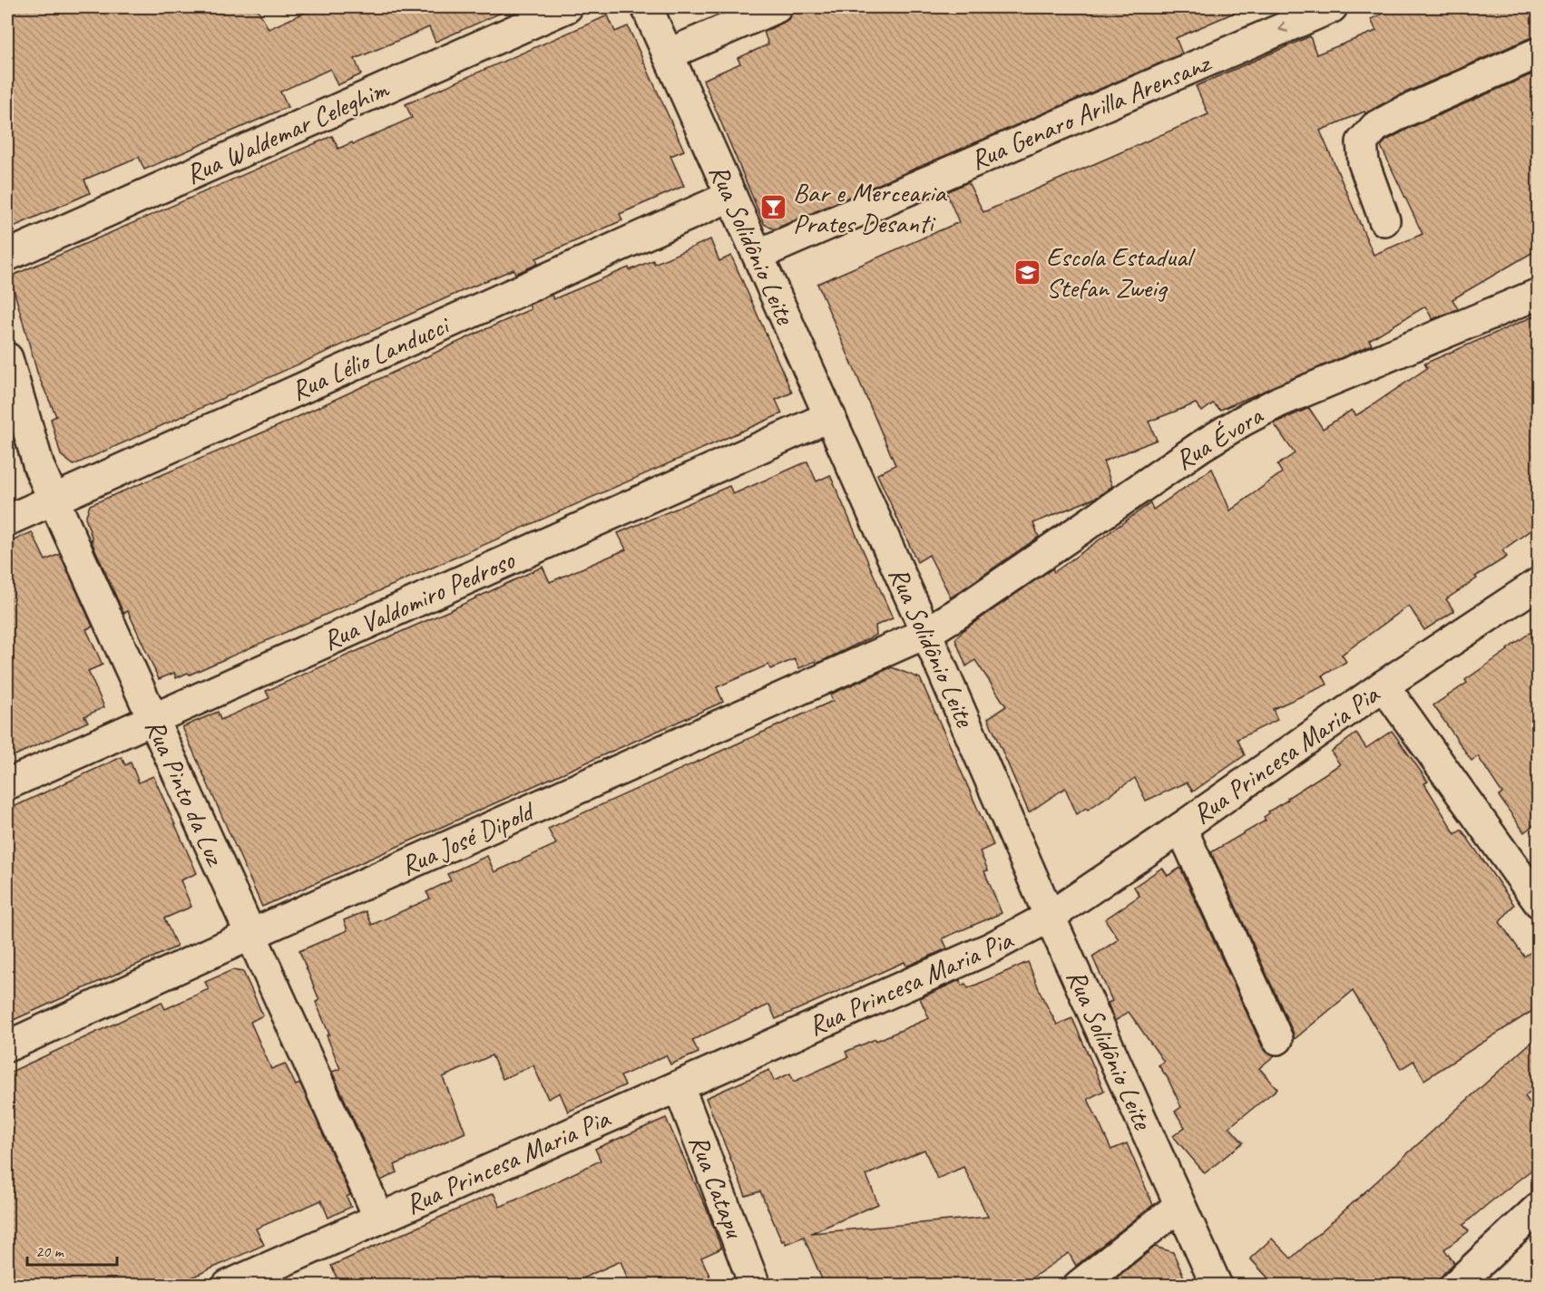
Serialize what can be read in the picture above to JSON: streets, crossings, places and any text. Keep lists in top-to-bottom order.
{
  "streets": {
    "street": [
      "Rua Genaro Arilla Arensanz",
      "Rua Waldemar Celeghim",
      "Rua Solidônio Leite",
      "Rua Lélio Landucci",
      "Rua Évora",
      "Rua Valdomiro Pedroso",
      "Rua Princesa Maria Pia",
      "Rua Pinto da Luz",
      "Rua José Dipold",
      "Rua Catapu"
    ]
  },
  "crossings": [
    ["Rua Genaro Arilla Arensanz", "Rua Solidônio Leite"],
    ["Rua Solidônio Leite", "Rua Lélio Landucci"],
    ["Rua Solidônio Leite", "Rua Évora"],
    ["Rua Solidônio Leite", "Rua Valdomiro Pedroso"],
    ["Rua Solidônio Leite", "Rua Princesa Maria Pia"],
    ["Rua Solidônio Leite", "Rua José Dipold"],
    ["Rua Lélio Landucci", "Rua Pinto da Luz"],
    ["Rua Évora", "Rua José Dipold"],
    ["Rua Valdomiro Pedroso", "Rua Pinto da Luz"],
    ["Rua Princesa Maria Pia", "Rua Pinto da Luz"],
    ["Rua Princesa Maria Pia", "Rua Catapu"],
    ["Rua Pinto da Luz", "Rua José Dipold"]
  ],
  "one_way": ["Rua Genaro Arilla Arensanz"],
  "places": {
    "bar": ["Bar e Mercearia Prates Desanti"],
    "school or university": ["Escola Estadual Stefan Zweig"]
  },
  "scale_bar": "20 m"
}
